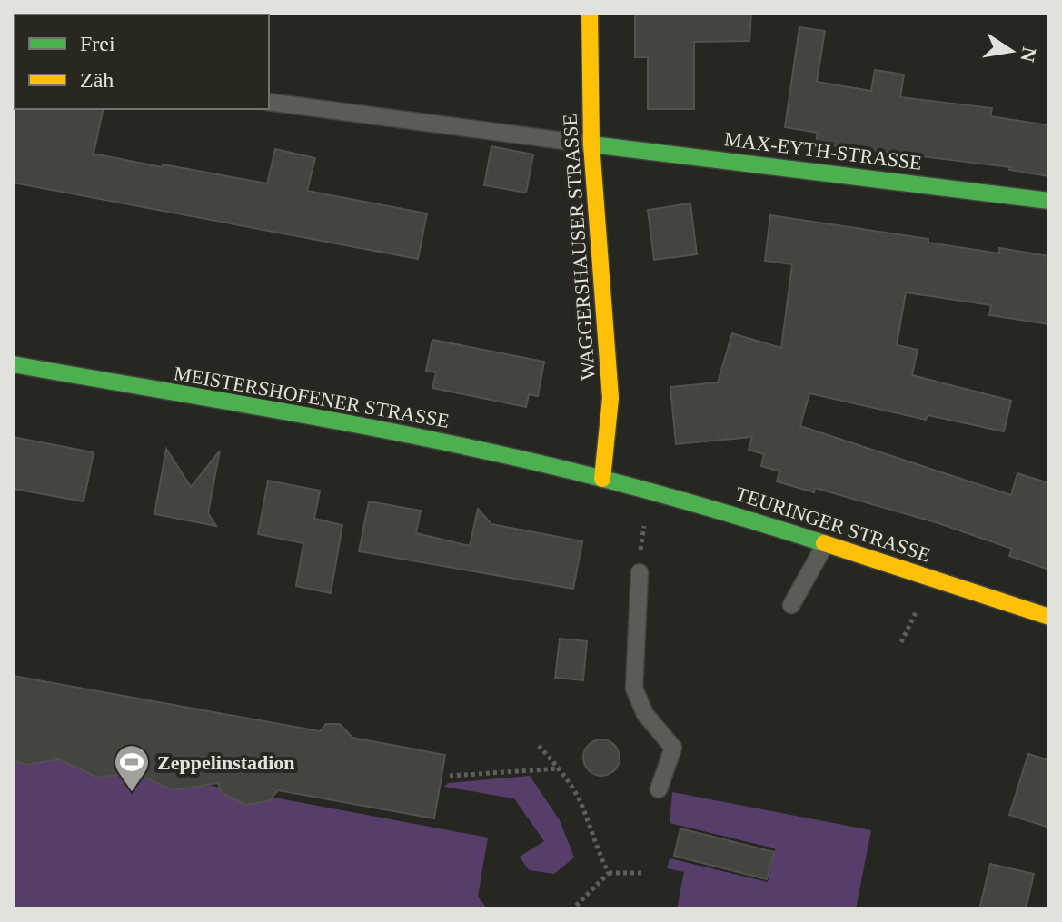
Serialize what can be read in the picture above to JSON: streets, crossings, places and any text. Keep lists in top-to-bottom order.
{
  "streets": {
    "street": [
      "MAX-EYTH-STRASSE",
      "WAGGERSHAUSER STRASSE",
      "MEISTERSHOFENER STRASSE",
      "TEURINGER STRASSE"
    ]
  },
  "crossings": [
    ["MAX-EYTH-STRASSE", "WAGGERSHAUSER STRASSE"],
    ["WAGGERSHAUSER STRASSE", "MEISTERSHOFENER STRASSE"],
    ["WAGGERSHAUSER STRASSE", "TEURINGER STRASSE"],
    ["MEISTERSHOFENER STRASSE", "TEURINGER STRASSE"]
  ],
  "places": {
    "sports": ["Zeppelinstadion"]
  },
  "legend": ["Frei", "Zäh"],
  "north": "right"
}
